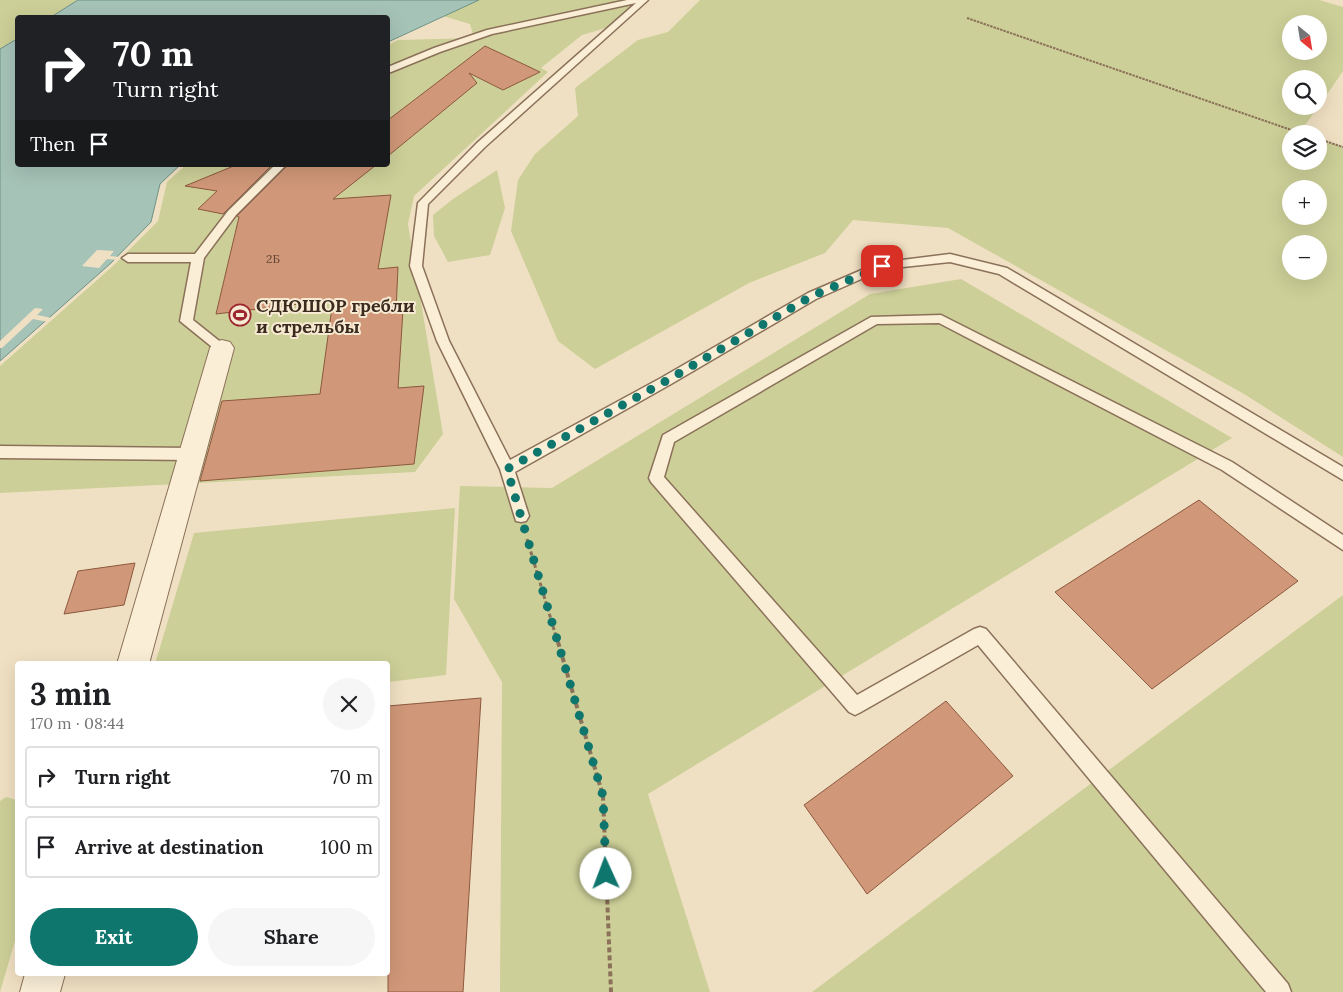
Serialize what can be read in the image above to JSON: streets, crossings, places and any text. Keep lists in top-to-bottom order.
{
  "places": {
    "sports": ["СДЮШОР гребли и стрельбы"]
  },
  "house_numbers": ["2Б"],
  "north": "bottom right",
  "page": {
    "map_buttons": ["+", "−"],
    "turn": ["70 m", "Turn right"],
    "then": "Then",
    "heading": ["3 min", "170 m · 08:44"],
    "list": [
      {
        "name": "Turn right",
        "value": "70 m"
      },
      {
        "name": "Arrive at destination",
        "value": "100 m"
      }
    ],
    "buttons": ["Exit", "Share"]
  }
}
